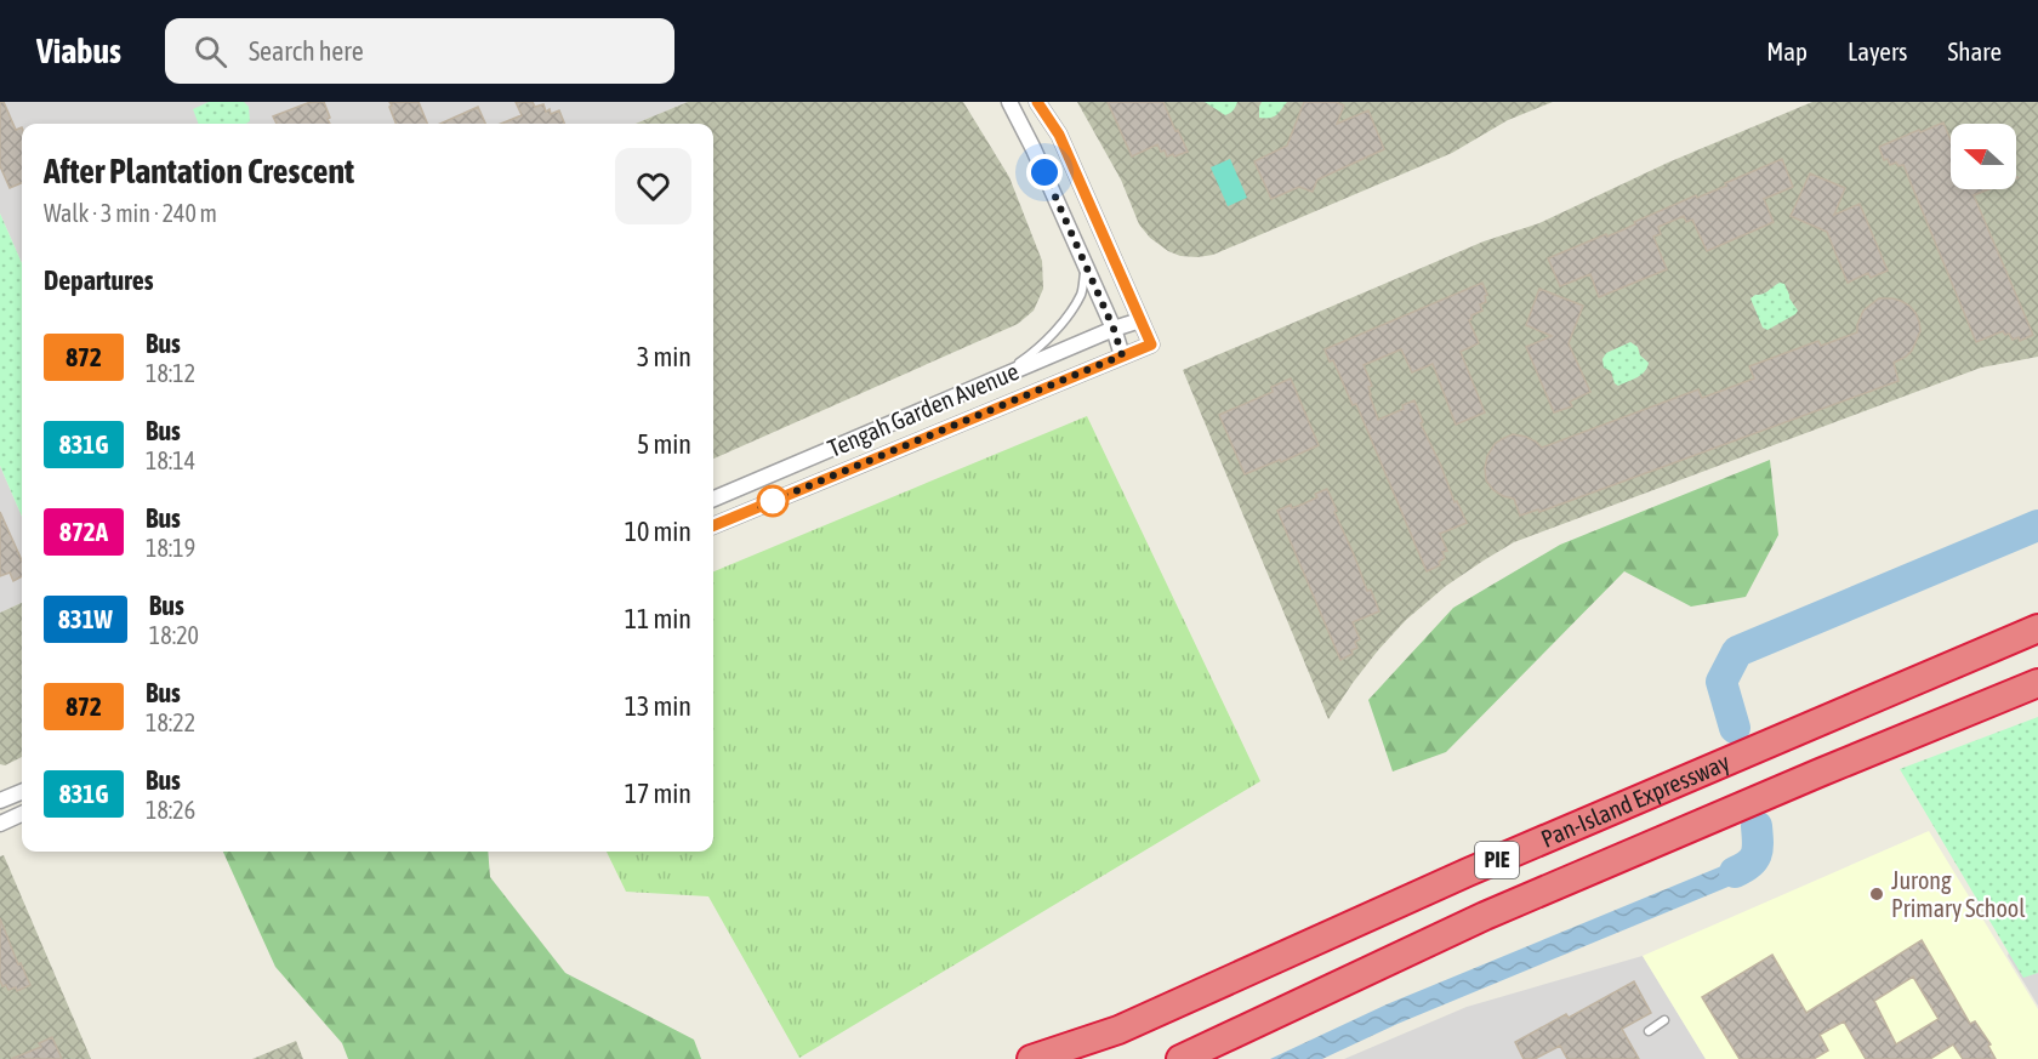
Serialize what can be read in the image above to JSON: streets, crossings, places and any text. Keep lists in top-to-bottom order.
{
  "streets": {
    "highway": ["Pan-Island Expressway", "PIE"],
    "street": ["Tengah Garden Avenue"]
  },
  "places": ["Jurong Primary School"],
  "lines": ["bus line 872"],
  "north": "left",
  "page": {
    "header": "Viabus",
    "search": "Search here",
    "nav": ["Map", "Layers", "Share"],
    "heading": [
      ["After Plantation Crescent", "Walk · 3 min · 240 m"],
      "Departures"
    ],
    "list": [
      {
        "mark": "872",
        "name": "Bus",
        "note": "18:12",
        "value": "3 min"
      },
      {
        "mark": "831G",
        "name": "Bus",
        "note": "18:14",
        "value": "5 min"
      },
      {
        "mark": "872A",
        "name": "Bus",
        "note": "18:19",
        "value": "10 min"
      },
      {
        "mark": "831W",
        "name": "Bus",
        "note": "18:20",
        "value": "11 min"
      },
      {
        "mark": "872",
        "name": "Bus",
        "note": "18:22",
        "value": "13 min"
      },
      {
        "mark": "831G",
        "name": "Bus",
        "note": "18:26",
        "value": "17 min"
      }
    ]
  }
}
